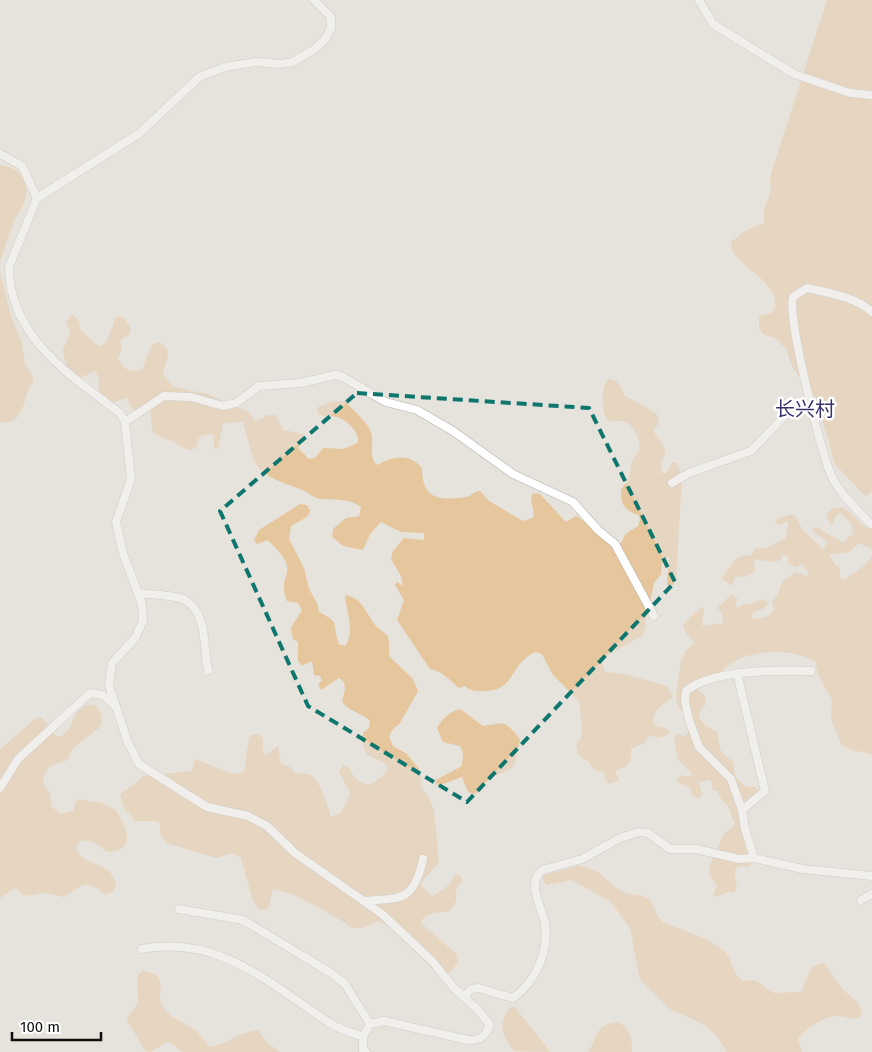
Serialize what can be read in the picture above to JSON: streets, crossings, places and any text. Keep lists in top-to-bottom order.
{
  "districts": ["长兴村"],
  "scale_bar": "100 m"
}
